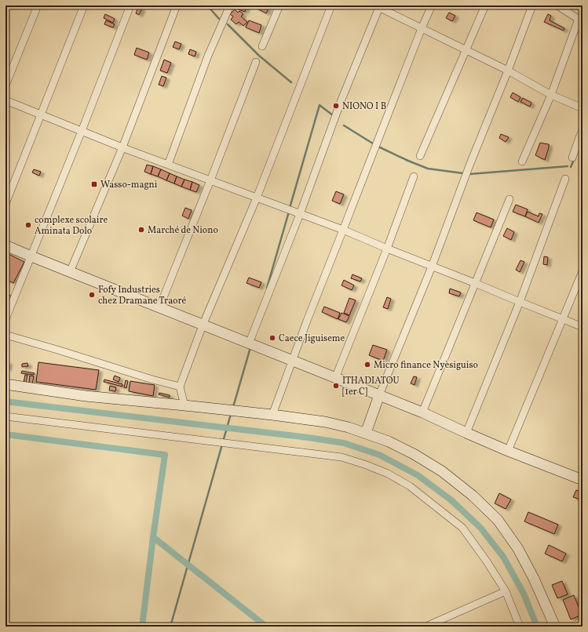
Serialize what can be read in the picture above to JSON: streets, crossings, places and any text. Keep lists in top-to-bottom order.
{
  "places": {
    "other": [
      "NIONO I B",
      "complexe scolaire Aminata Dolo",
      "Marché de Niono",
      "Fofy Industries chez Dramane Traoré",
      "Caece Jiguiseme",
      "Micro finance Nyèsiguiso",
      "ITHADIATOU [1er C]"
    ],
    "transit": ["Wasso-magni"]
  }
}
